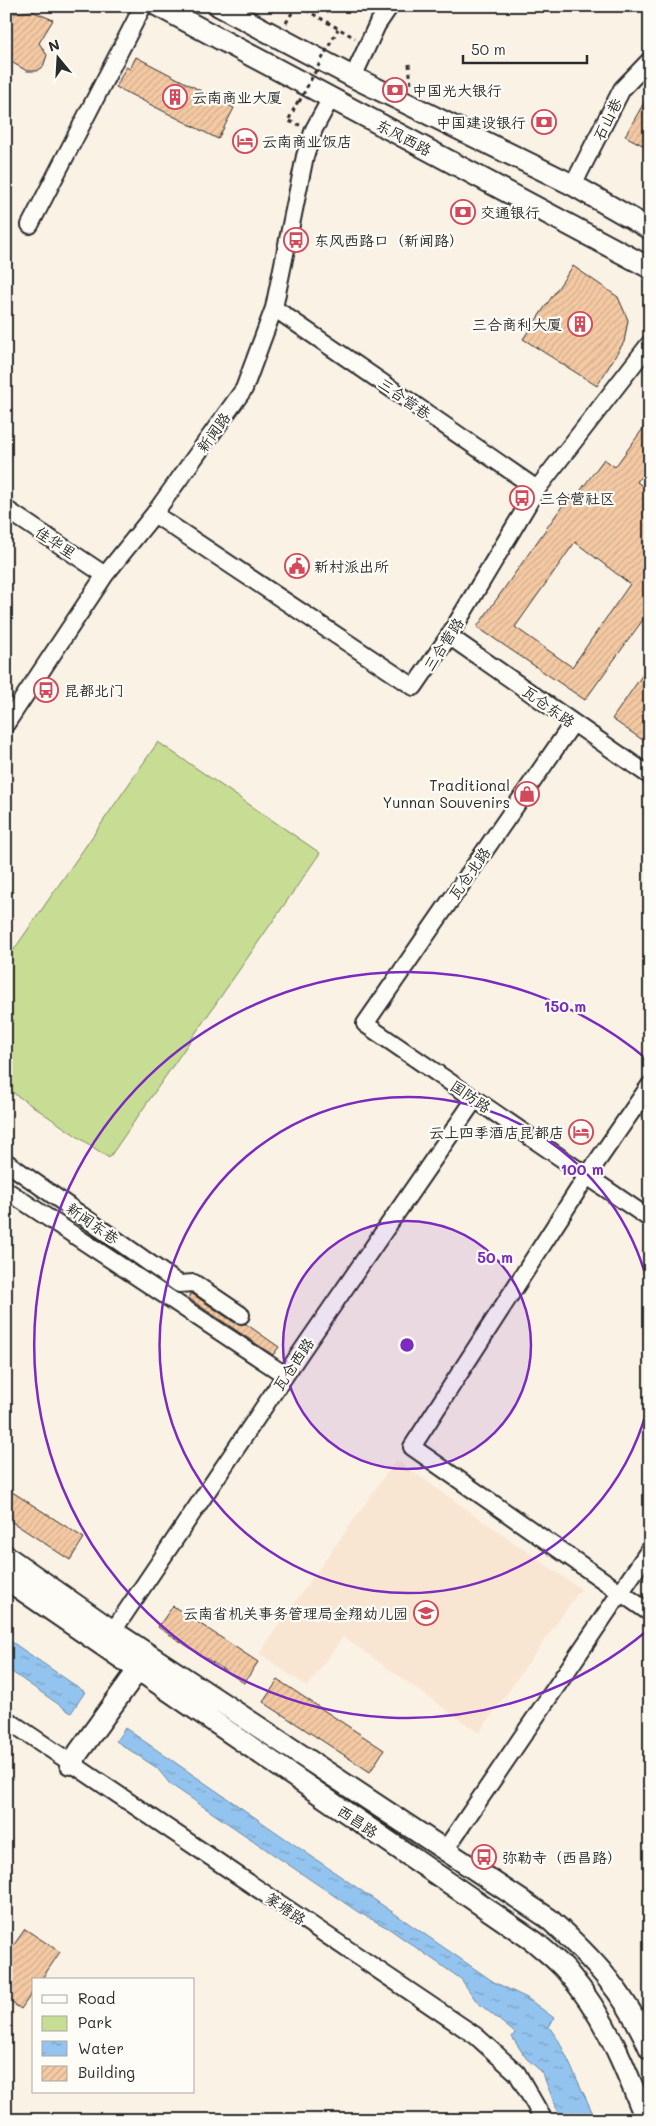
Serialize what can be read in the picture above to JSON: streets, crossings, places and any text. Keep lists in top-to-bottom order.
{
  "streets": {
    "main road": ["东风西路", "西昌路"],
    "street": [
      "石山巷",
      "三合营巷",
      "新闻路",
      "佳华里",
      "三合营路",
      "瓦仓东路",
      "瓦仓北路",
      "国防路",
      "新闻东巷",
      "瓦仓西路",
      "篆塘路"
    ]
  },
  "crossings": [
    ["石山巷", "东风西路"],
    ["东风西路", "新闻路"],
    ["三合营巷", "新闻路"],
    ["三合营巷", "三合营路"],
    ["新闻路", "佳华里"],
    ["新闻路", "三合营路"],
    ["三合营路", "瓦仓东路"],
    ["瓦仓东路", "瓦仓北路"],
    ["瓦仓北路", "国防路"],
    ["国防路", "瓦仓西路"],
    ["瓦仓西路", "西昌路"]
  ],
  "places": {
    "bank": ["中国光大银行", "中国建设银行", "交通银行"],
    "building": ["云南商业大厦", "三合商利大厦"],
    "hotel": ["云南商业饭店", "云上四季酒店昆都店"],
    "bus stop": [
      "东风西路口（新闻路）",
      "三合营社区",
      "昆都北门",
      "弥勒寺（西昌路）"
    ],
    "public building": ["新村派出所"],
    "shop": ["Traditional Yunnan Souvenirs"],
    "school or university": ["云南省机关事务管理局金翔幼儿园"]
  },
  "legend": [
    "Road",
    "Park",
    "Water",
    "Building"
  ],
  "scale_bar": "50 m",
  "north": "top",
  "rings": ["150 m", "100 m", "50 m"]
}
